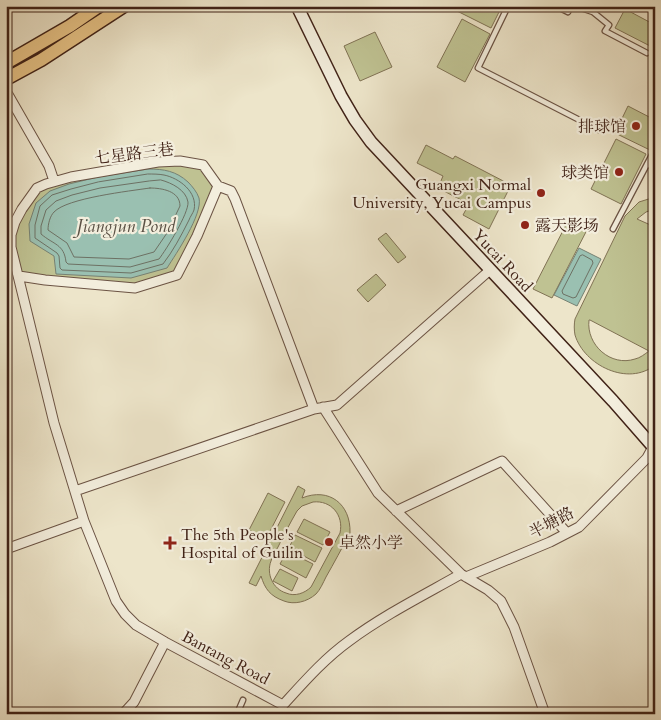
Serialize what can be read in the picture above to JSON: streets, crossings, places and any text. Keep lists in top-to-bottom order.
{
  "streets": {
    "main road": ["Yucai Road"],
    "street": ["七星路三巷", "半塘路", "Bantang Road"]
  },
  "crossings": [
    ["七星路三巷", "半塘路"],
    ["七星路三巷", "Bantang Road"],
    ["Yucai Road", "半塘路"],
    ["半塘路", "Bantang Road"]
  ],
  "water": ["Jiangjun Pond"],
  "places": {
    "other": [
      "排球馆",
      "球类馆",
      "Guangxi Normal University, Yucai Campus",
      "露天影场",
      "卓然小学"
    ],
    "health": ["The 5th People's Hospital of Guilin"]
  }
}
